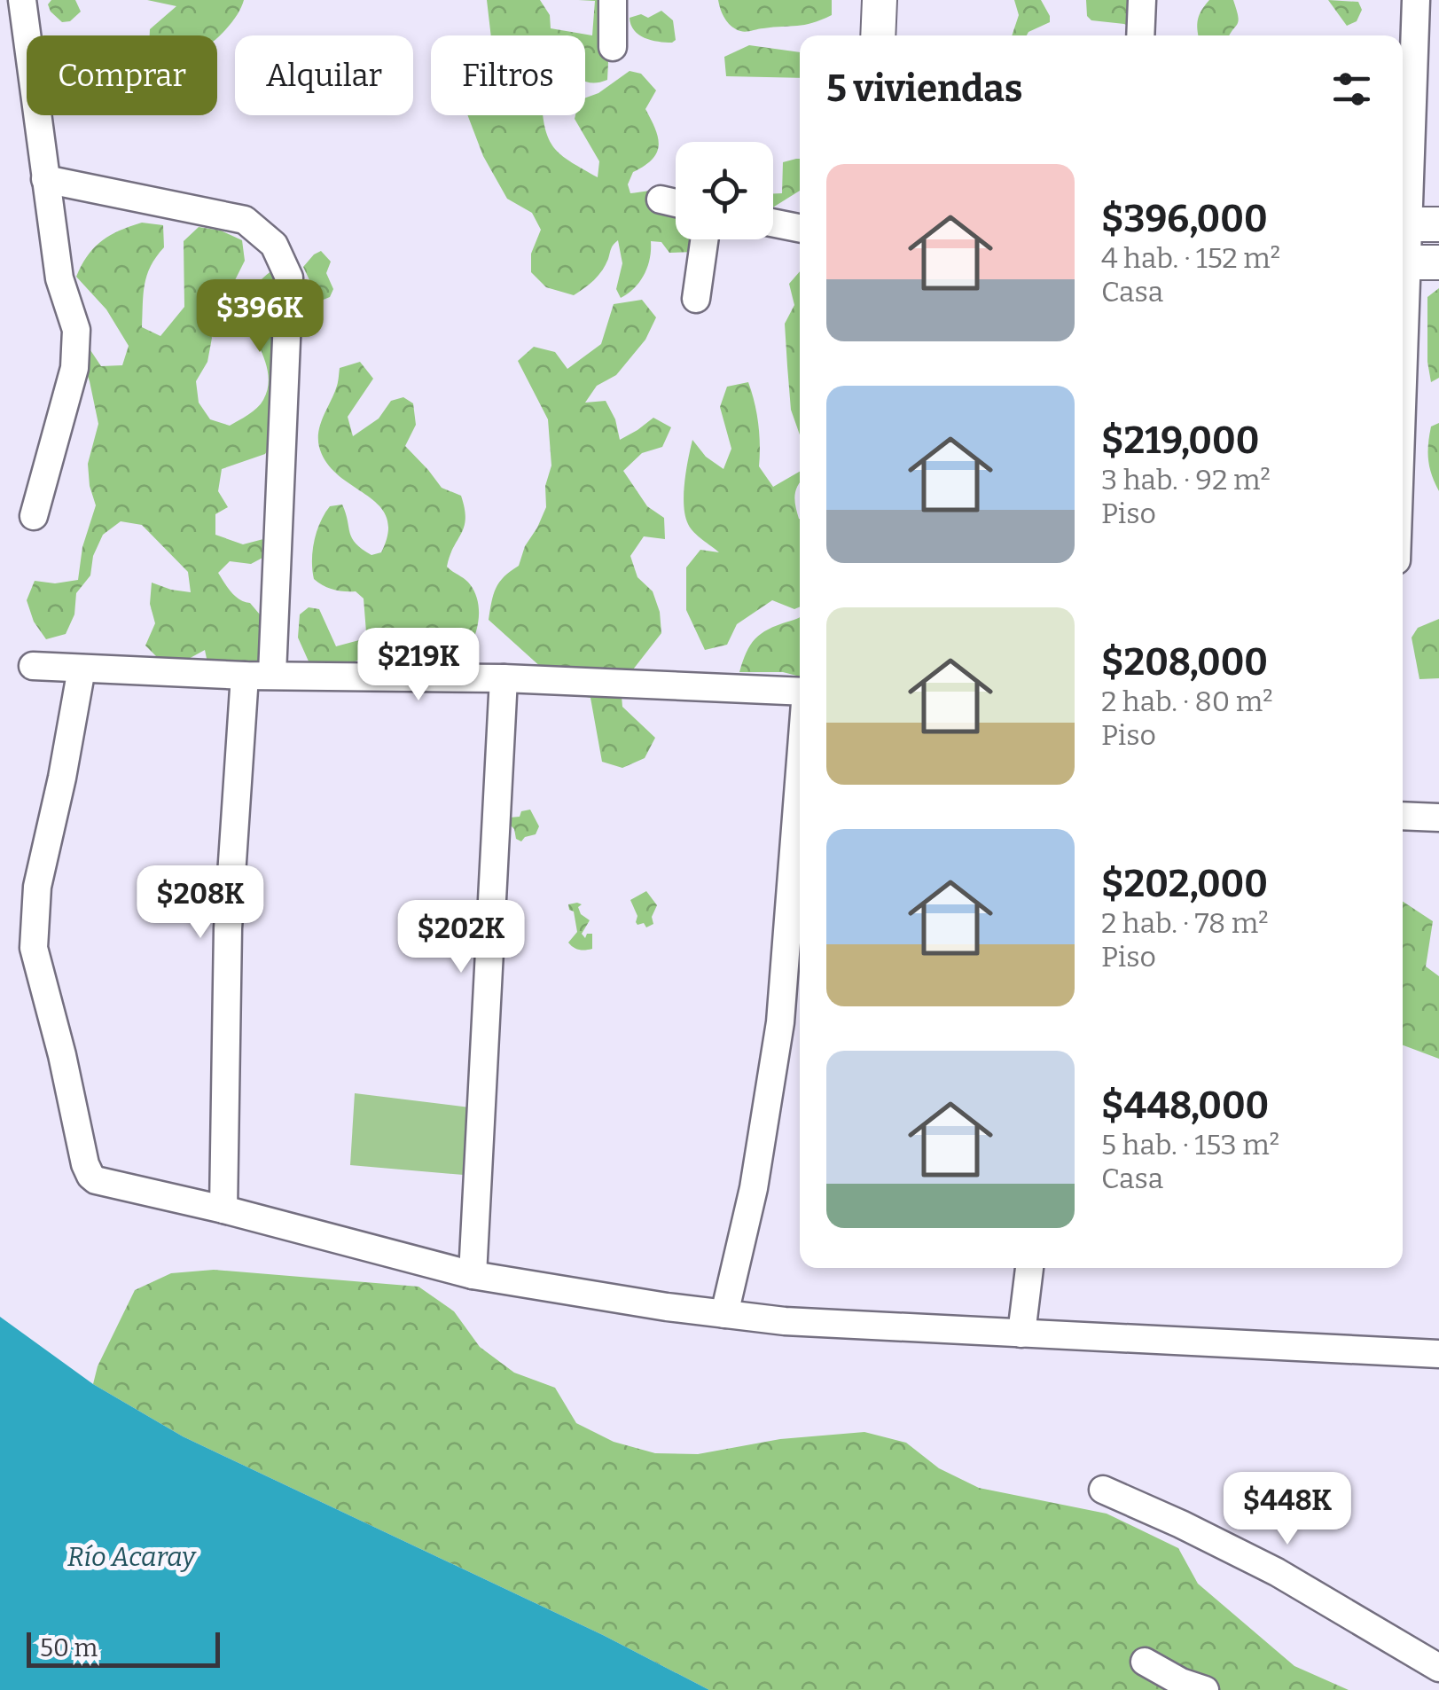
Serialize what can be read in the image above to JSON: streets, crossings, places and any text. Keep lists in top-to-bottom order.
{
  "water": ["Río Acaray"],
  "scale_bar": "50 m",
  "page": {
    "chip": ["Comprar", "Alquilar", "Filtros"],
    "heading": "5 viviendas",
    "list": [
      {
        "name": "$396,000",
        "note": "4 hab. · 152 m² · Casa"
      },
      {
        "name": "$219,000",
        "note": "3 hab. · 92 m² · Piso"
      },
      {
        "name": "$208,000",
        "note": "2 hab. · 80 m² · Piso"
      },
      {
        "name": "$202,000",
        "note": "2 hab. · 78 m² · Piso"
      },
      {
        "name": "$448,000",
        "note": "5 hab. · 153 m² · Casa"
      }
    ],
    "price": [
      "$396K",
      "$219K",
      "$208K",
      "$202K",
      "$448K"
    ],
    "scale": "50 m"
  }
}
